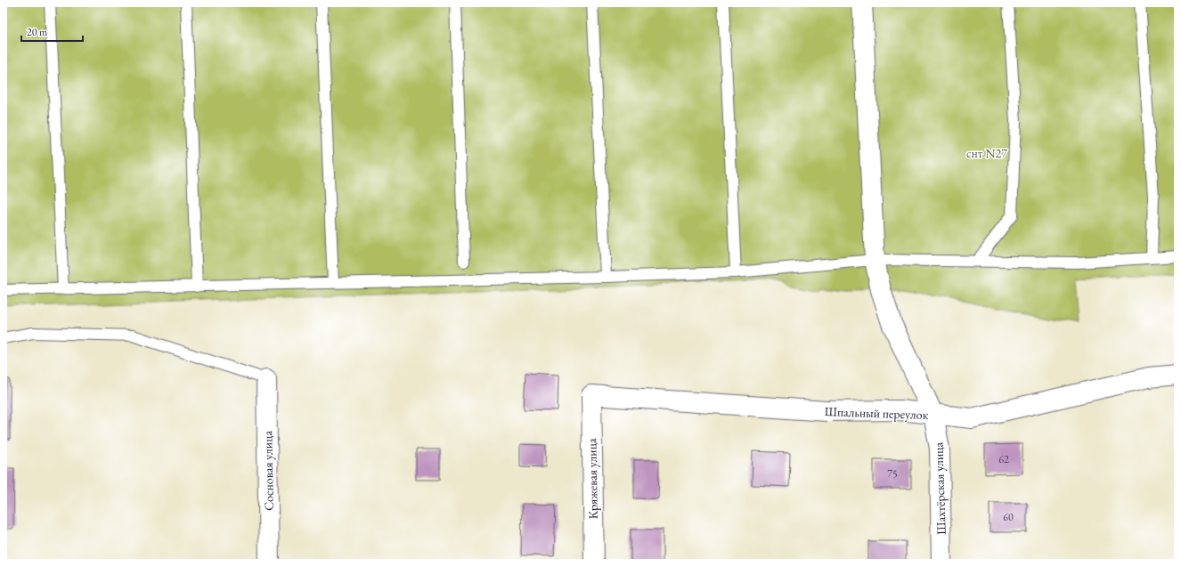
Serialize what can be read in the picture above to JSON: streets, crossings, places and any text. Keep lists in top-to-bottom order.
{
  "streets": {
    "street": [
      "Шпальный переулок",
      "Сосновая улица",
      "Кряжевая улица",
      "Шахтёрская улица"
    ]
  },
  "crossings": [
    ["Шпальный переулок", "Кряжевая улица"],
    ["Шпальный переулок", "Шахтёрская улица"]
  ],
  "parks": ["снт N27"],
  "house_numbers": ["62", "75", "60"],
  "scale_bar": "20 m"
}
